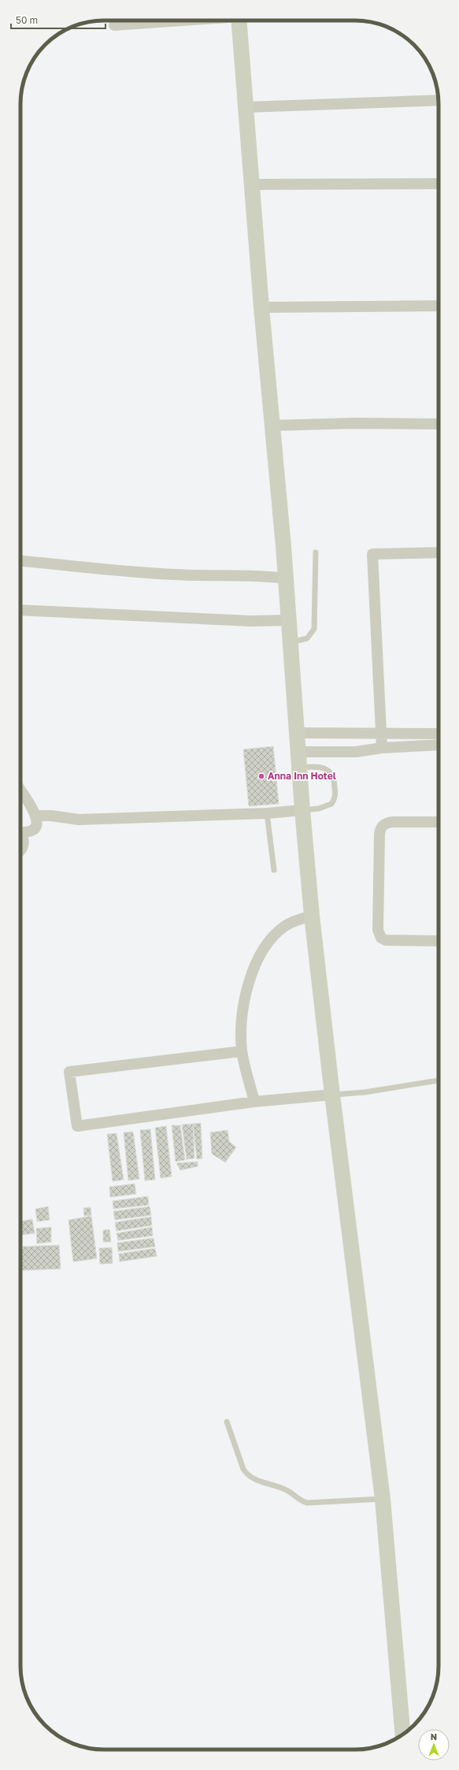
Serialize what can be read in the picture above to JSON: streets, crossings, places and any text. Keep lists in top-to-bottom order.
{
  "places": ["Anna Inn Hotel"],
  "scale_bar": "50 m",
  "north": "top"
}
